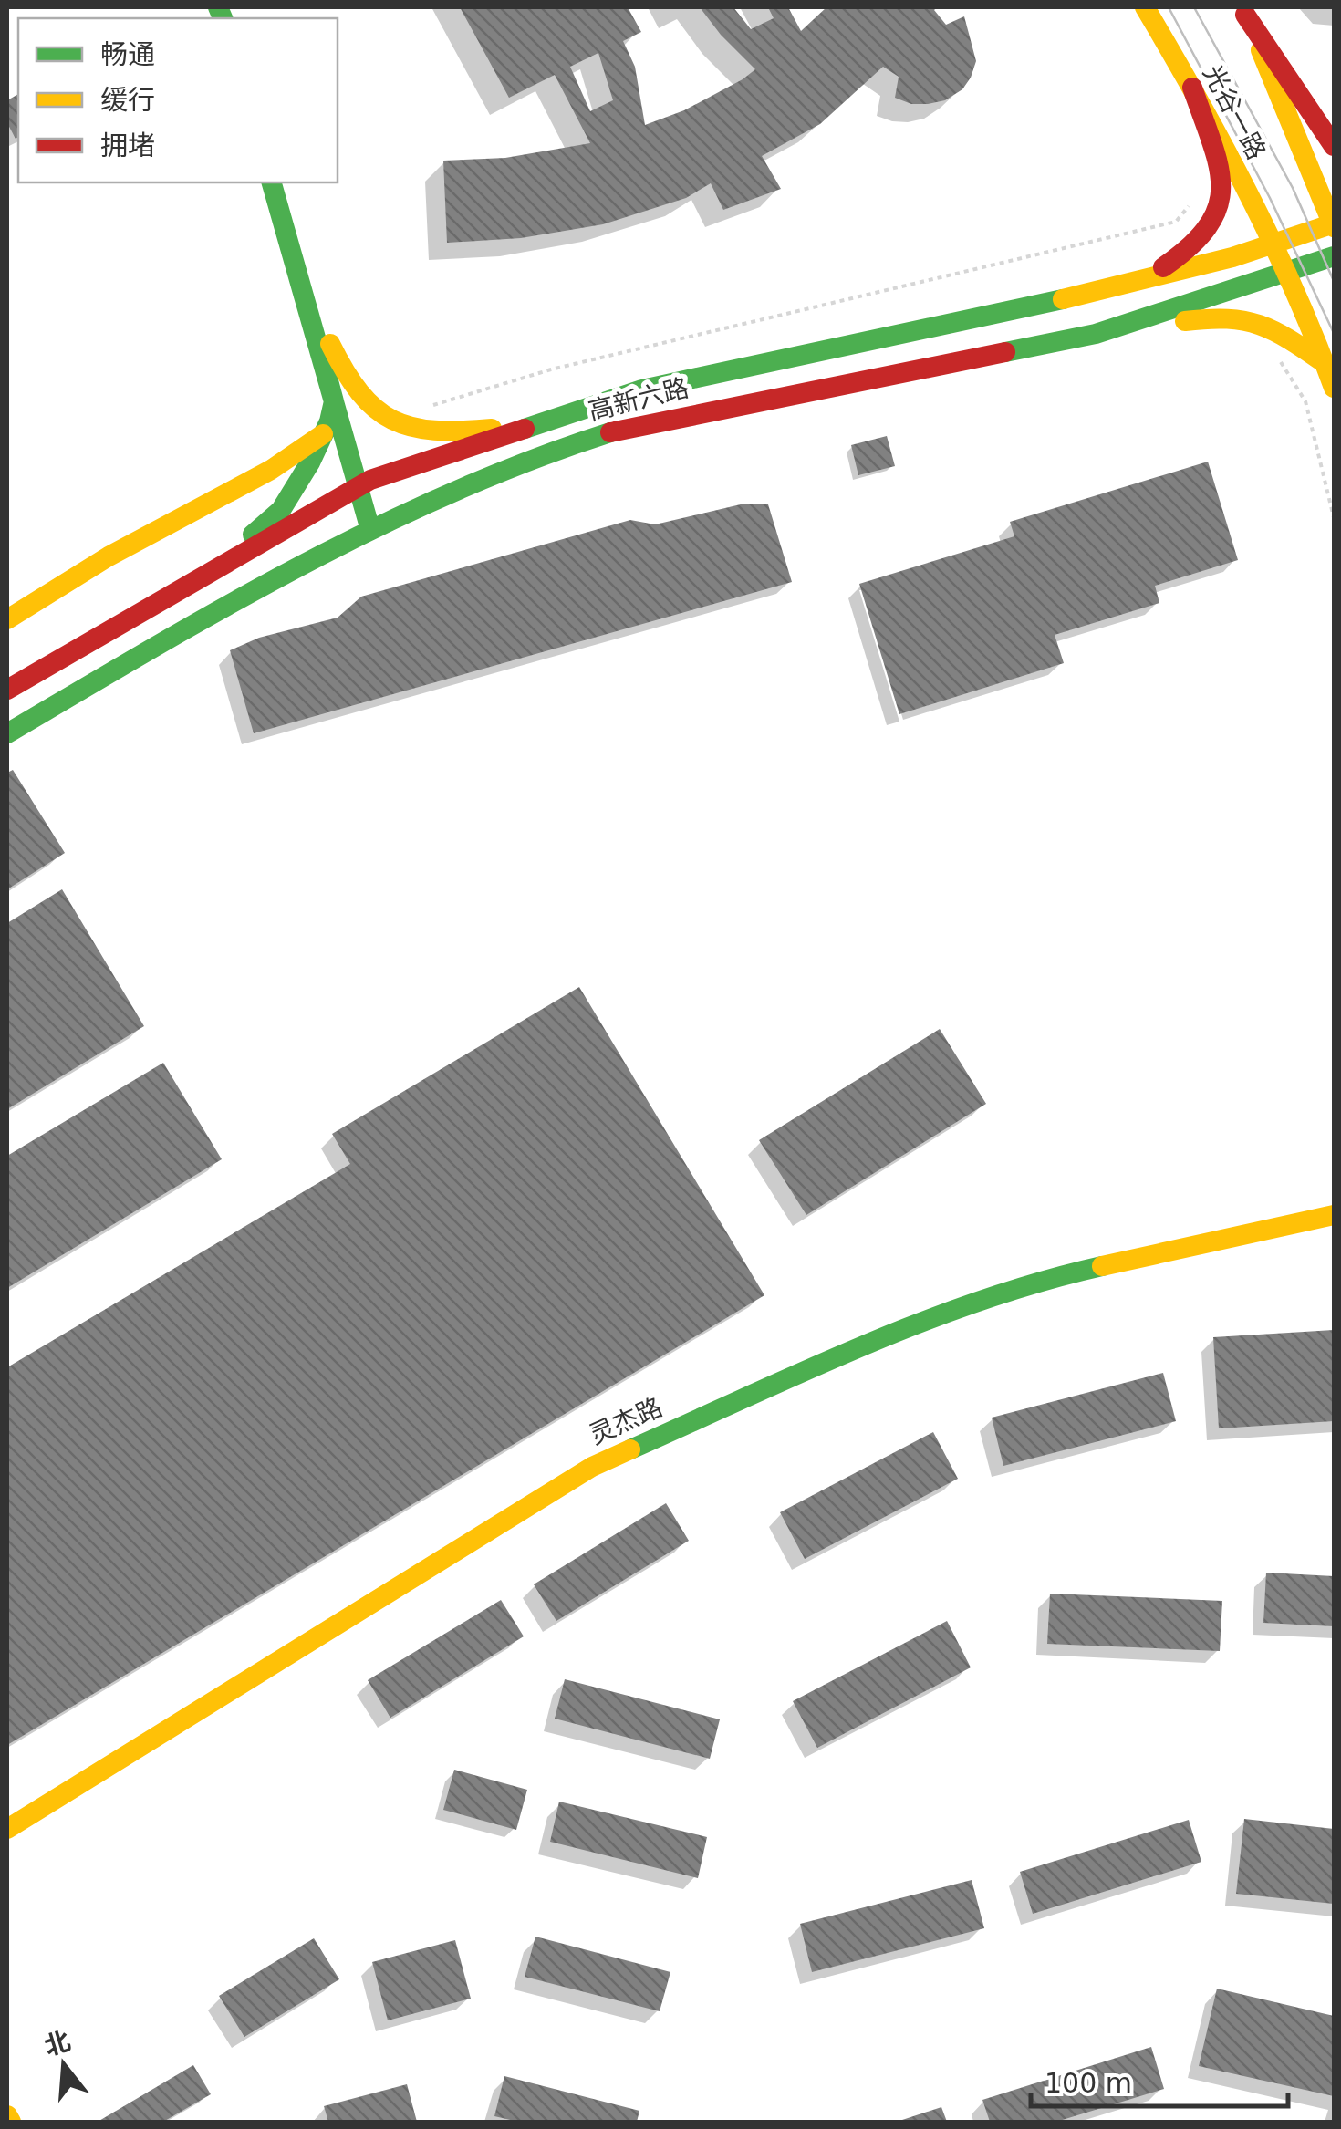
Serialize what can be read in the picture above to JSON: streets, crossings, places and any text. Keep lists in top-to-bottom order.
{
  "streets": {
    "main road": ["光谷一路", "高新六路", "灵杰路"]
  },
  "crossings": [
    ["光谷一路", "高新六路"]
  ],
  "legend": ["畅通", "缓行", "拥堵"],
  "scale_bar": "100 m",
  "north": "top"
}
